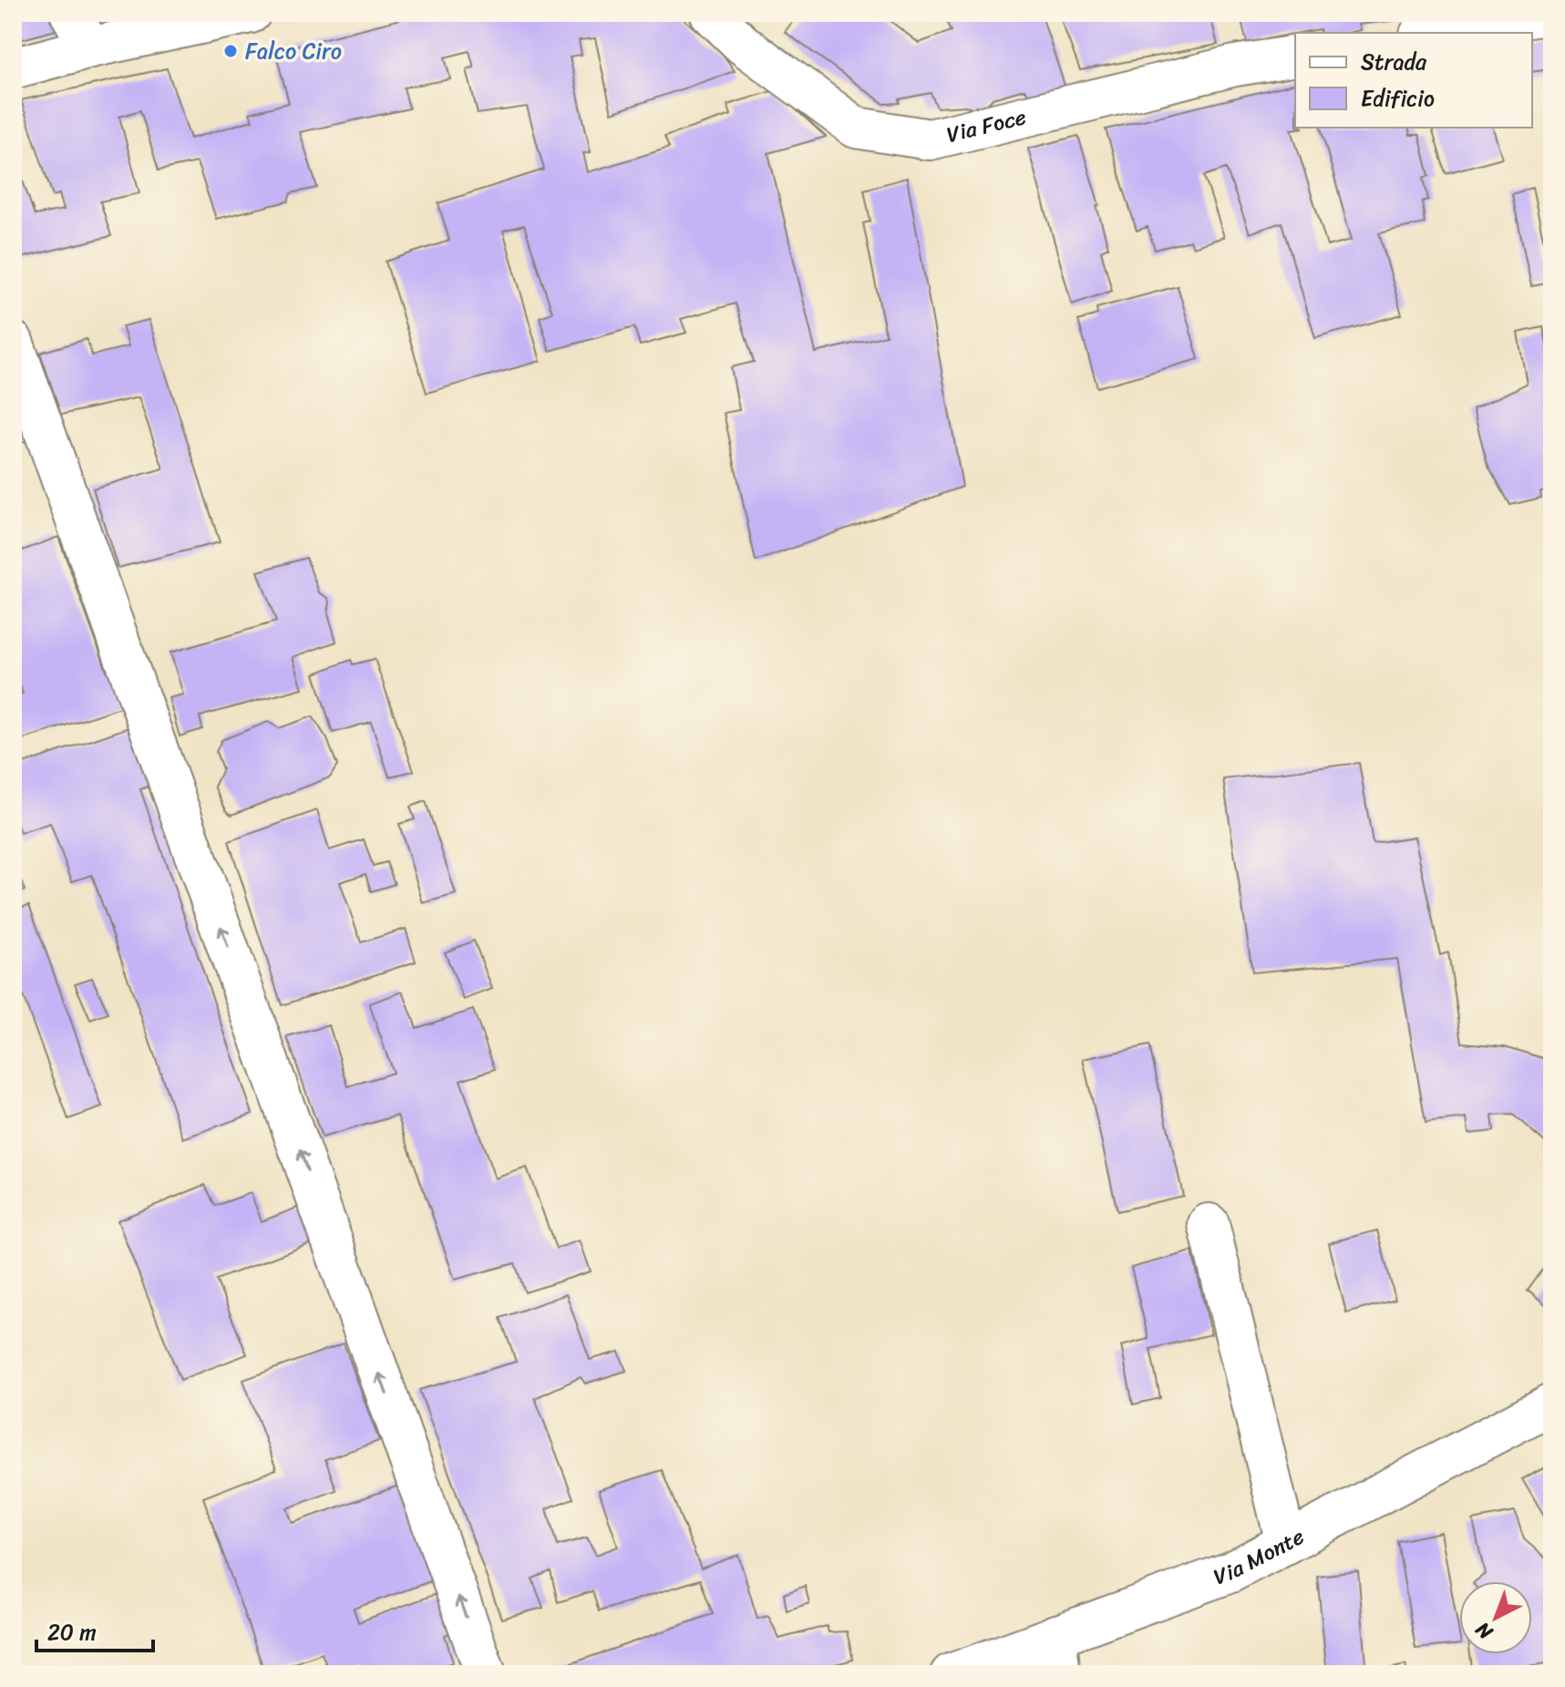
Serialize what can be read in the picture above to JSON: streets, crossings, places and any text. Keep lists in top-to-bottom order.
{
  "streets": {
    "street": ["Via Foce", "Via Monte"]
  },
  "places": ["Falco Ciro"],
  "legend": ["Strada", "Edificio"],
  "scale_bar": "20 m",
  "north": "bottom left"
}
